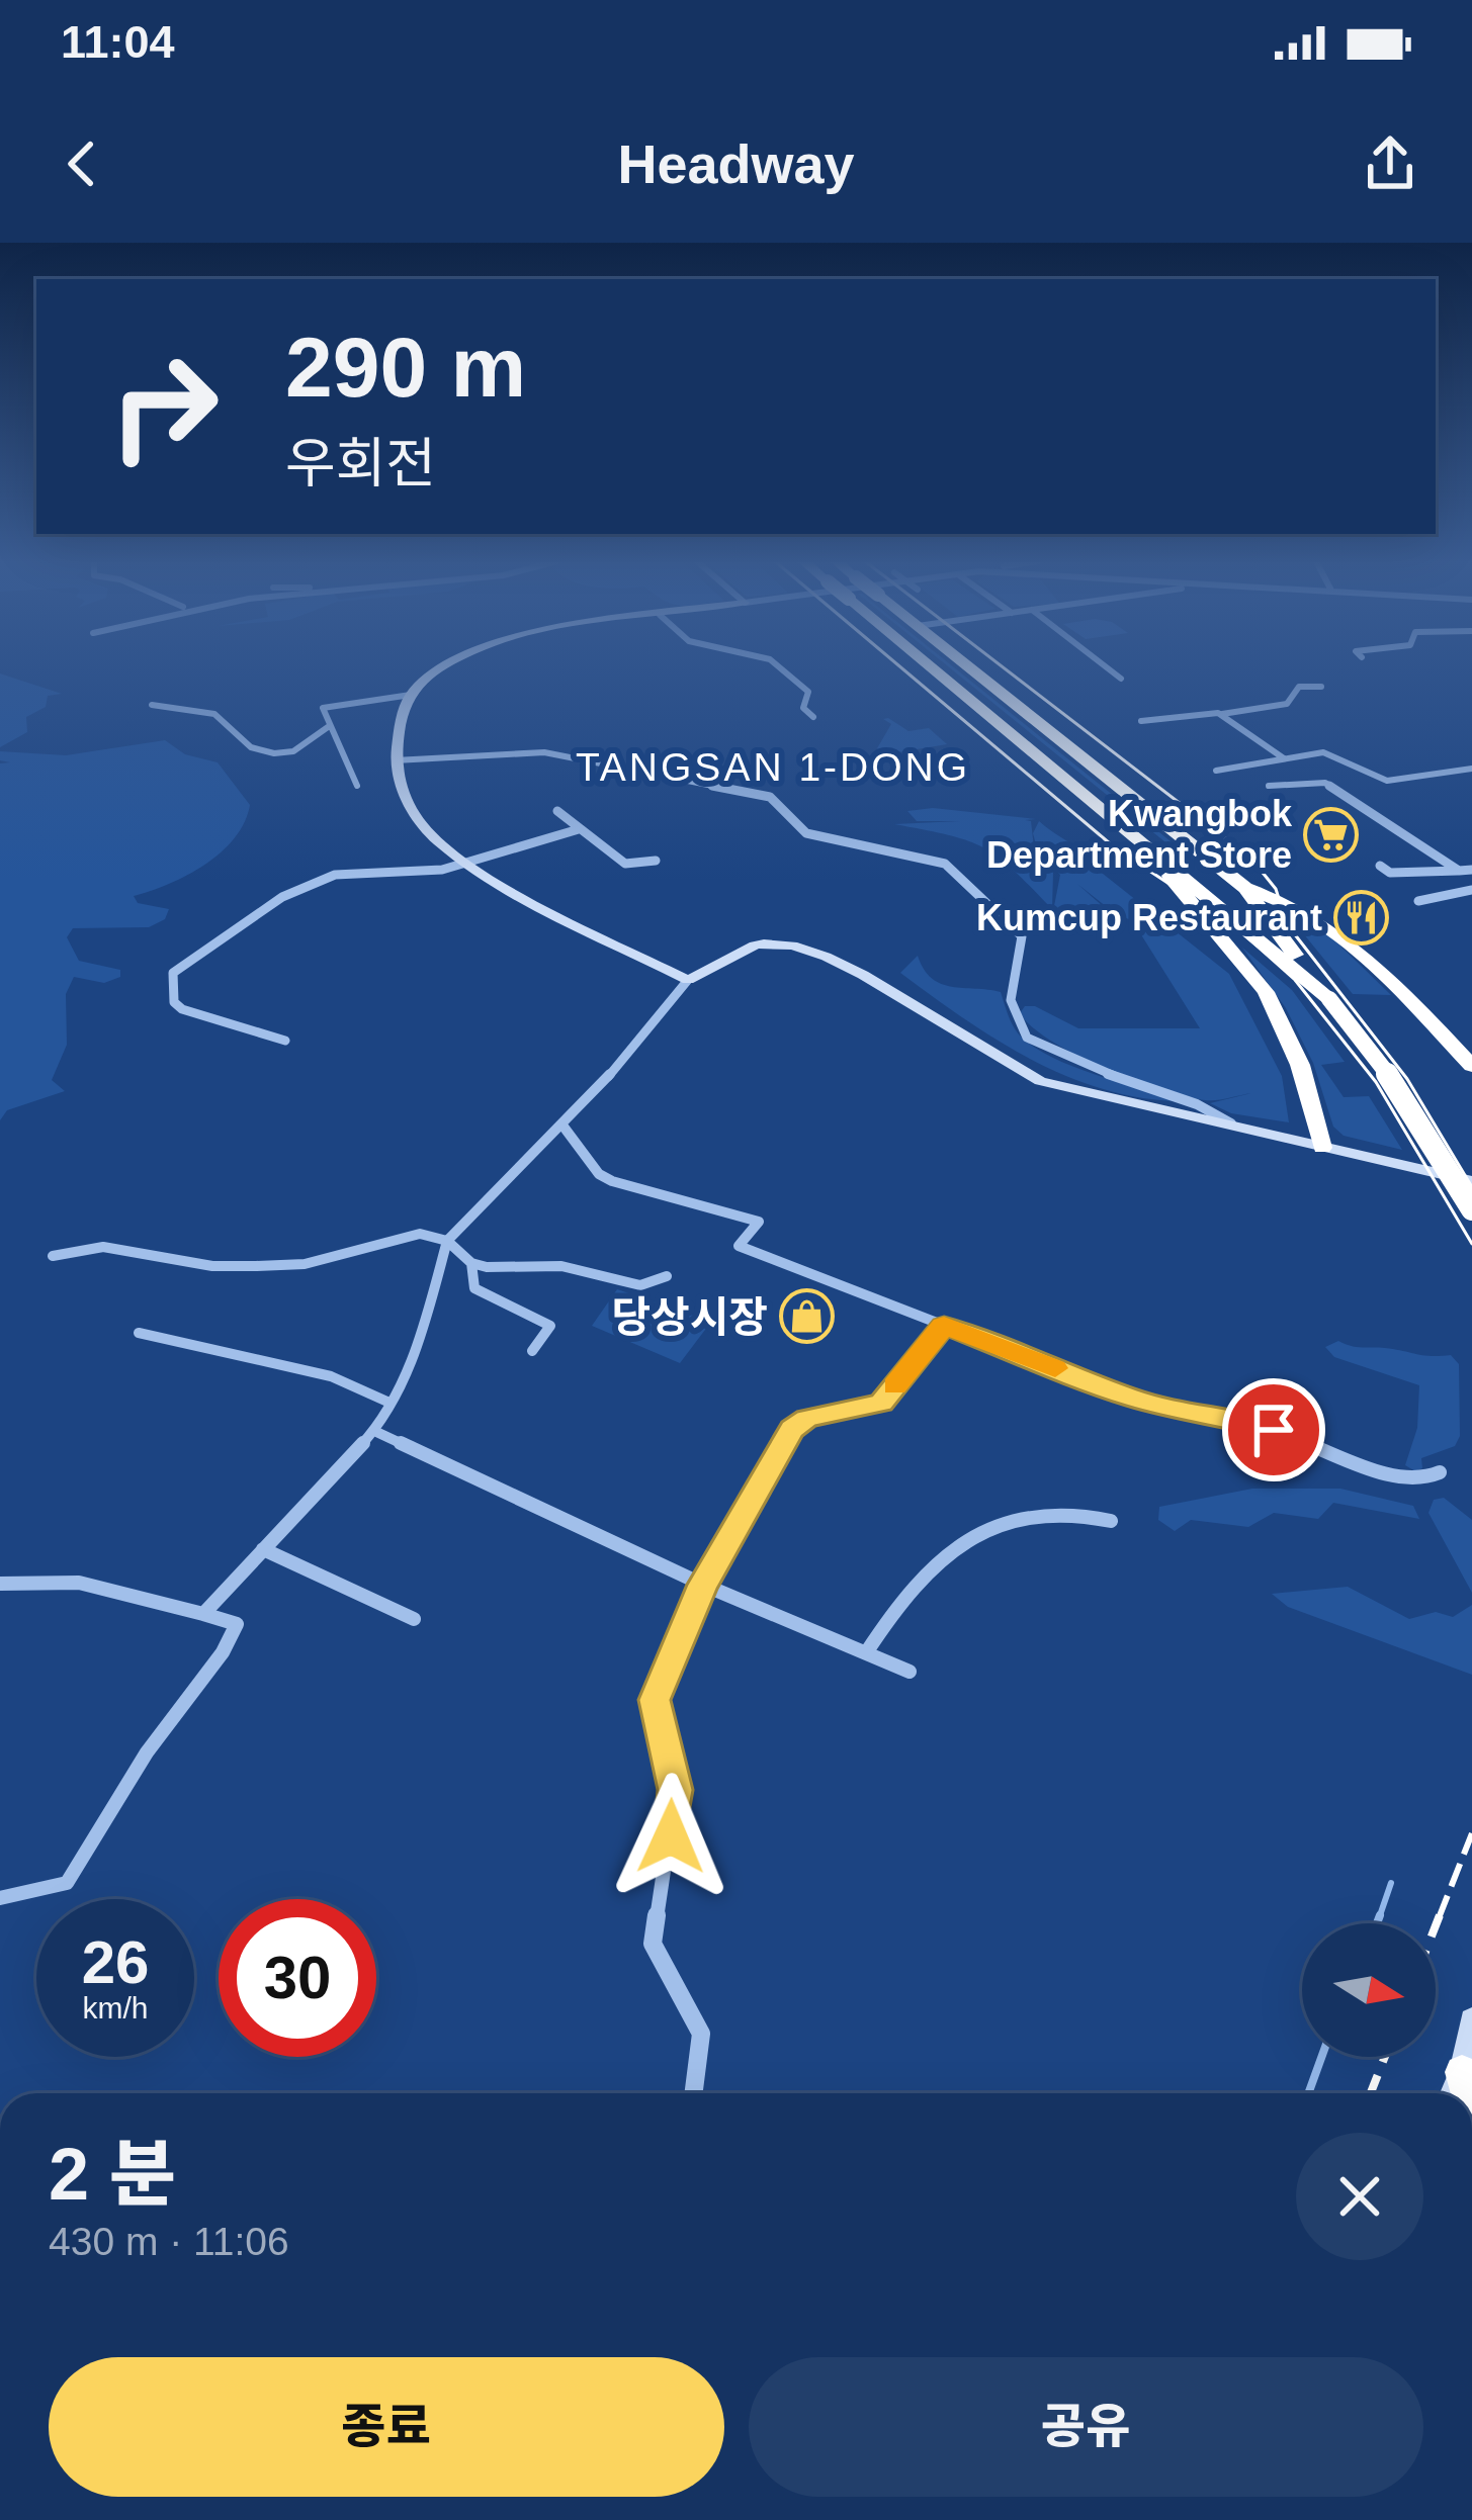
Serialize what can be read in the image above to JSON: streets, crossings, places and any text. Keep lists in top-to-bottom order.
{
  "districts": ["TANGSAN 1-DONG"],
  "places": {
    "supermarket": ["Kwangbok Department Store"],
    "restaurant": ["Kumcup Restaurant"],
    "shop": ["당상시장"]
  },
  "north": "right",
  "page": {
    "status": "11:04",
    "header": "Headway",
    "turn": ["290 m", "우회전"],
    "speed": "26 km/h",
    "limit": "30",
    "heading": ["2 분", "430 m · 11:06"],
    "buttons": ["종료", "공유"]
  }
}
